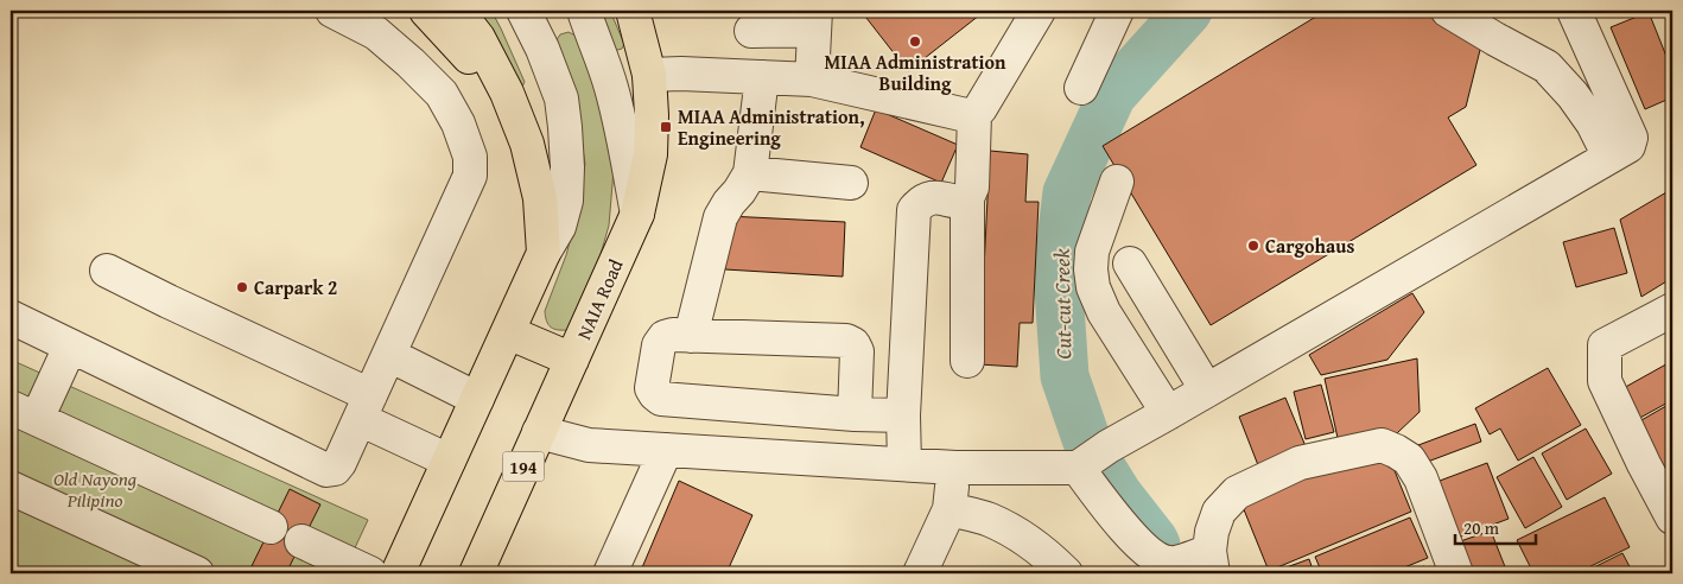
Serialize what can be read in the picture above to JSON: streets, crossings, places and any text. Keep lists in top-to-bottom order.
{
  "streets": {
    "main road": ["NAIA Road", "194"]
  },
  "water": ["Cut-cut Creek"],
  "parks": ["Old Nayong Pilipino"],
  "places": {
    "other": ["MIAA Administration Building", "Cargohaus", "Carpark 2"],
    "transit": ["MIAA Administration, Engineering"]
  },
  "scale_bar": "20 m"
}
